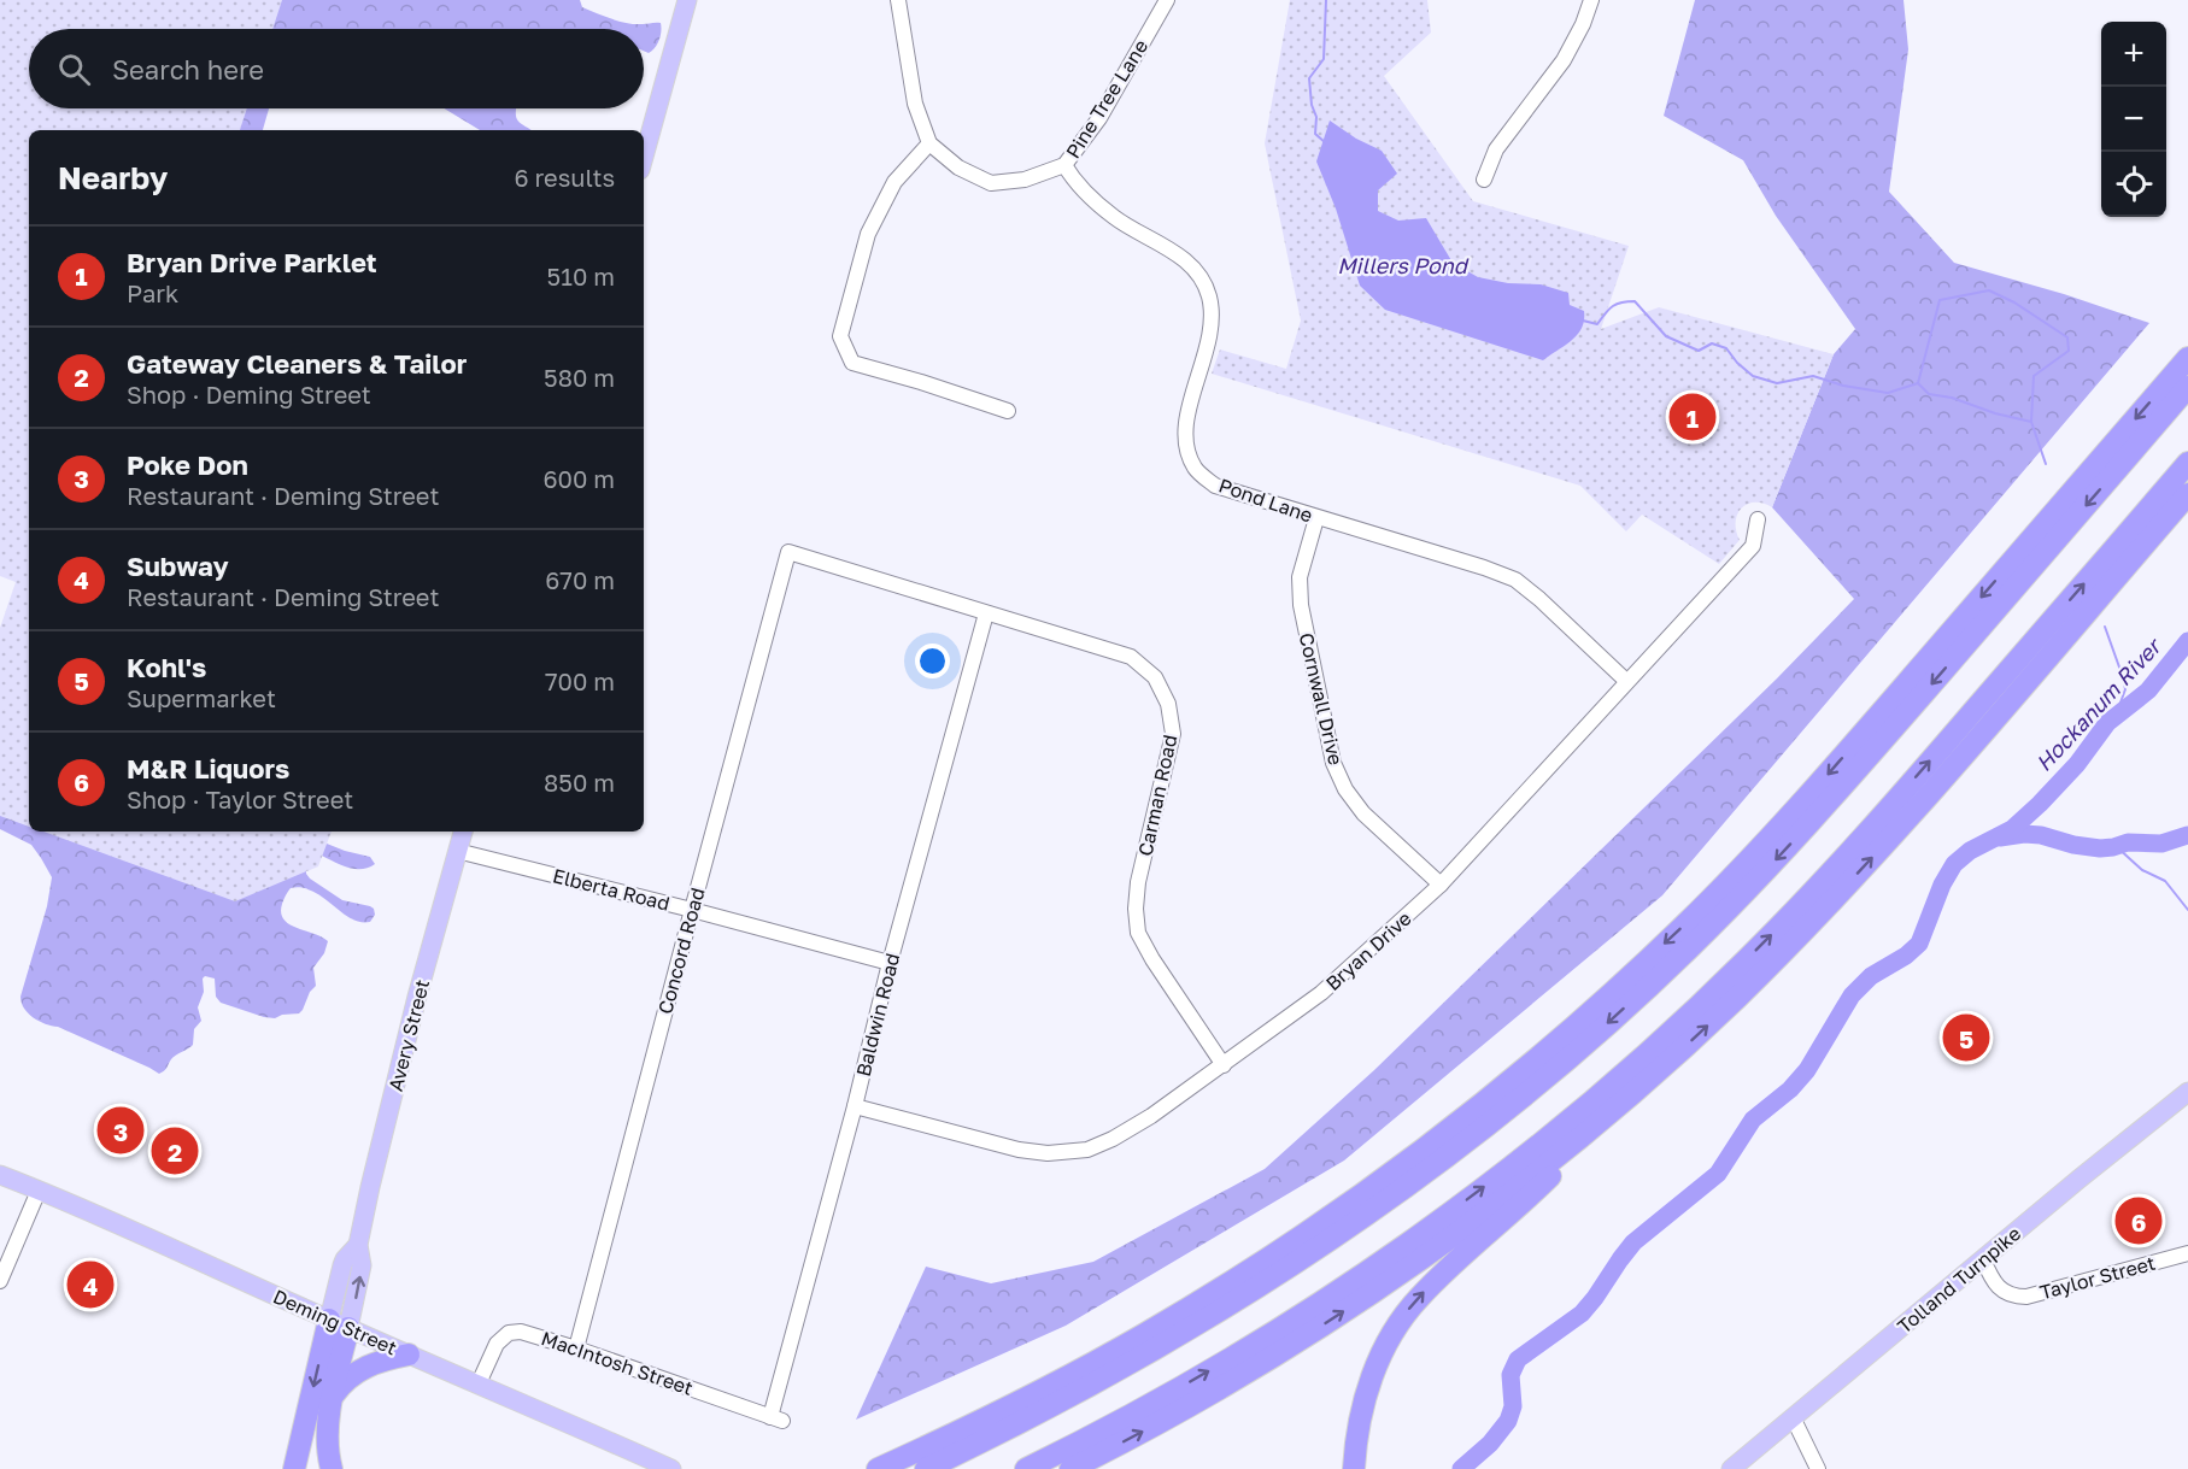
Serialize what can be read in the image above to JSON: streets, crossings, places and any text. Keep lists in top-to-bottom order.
{
  "streets": {
    "main road": ["Avery Street", "Tolland Turnpike", "Deming Street"],
    "street": [
      "Pine Tree Lane",
      "Pond Lane",
      "Cornwall Drive",
      "Carman Road",
      "Elberta Road",
      "Concord Road",
      "Bryan Drive",
      "Baldwin Road",
      "Taylor Street",
      "MacIntosh Street"
    ]
  },
  "crossings": [
    ["Pine Tree Lane", "Pond Lane"],
    ["Pond Lane", "Cornwall Drive"],
    ["Pond Lane", "Bryan Drive"],
    ["Cornwall Drive", "Bryan Drive"],
    ["Carman Road", "Concord Road"],
    ["Carman Road", "Bryan Drive"],
    ["Carman Road", "Baldwin Road"],
    ["Elberta Road", "Concord Road"],
    ["Elberta Road", "Baldwin Road"],
    ["Elberta Road", "Avery Street"],
    ["Concord Road", "MacIntosh Street"],
    ["Bryan Drive", "Baldwin Road"],
    ["Baldwin Road", "MacIntosh Street"],
    ["Avery Street", "Deming Street"],
    ["Taylor Street", "Tolland Turnpike"],
    ["Deming Street", "MacIntosh Street"]
  ],
  "water": ["Millers Pond", "Hockanum River"],
  "page": {
    "map_buttons": ["+", "−"],
    "search": "Search here",
    "heading": ["Nearby", "6 results"],
    "list": [
      {
        "mark": "1",
        "name": "Bryan Drive Parklet",
        "note": "Park",
        "value": "510 m"
      },
      {
        "mark": "2",
        "name": "Gateway Cleaners & Tailor",
        "note": "Shop · Deming Street",
        "value": "580 m"
      },
      {
        "mark": "3",
        "name": "Poke Don",
        "note": "Restaurant · Deming Street",
        "value": "600 m"
      },
      {
        "mark": "4",
        "name": "Subway",
        "note": "Restaurant · Deming Street",
        "value": "670 m"
      },
      {
        "mark": "5",
        "name": "Kohl's",
        "note": "Supermarket",
        "value": "700 m"
      },
      {
        "mark": "6",
        "name": "M&R Liquors",
        "note": "Shop · Taylor Street",
        "value": "850 m"
      }
    ],
    "pins": [
      "1",
      "5",
      "3",
      "2",
      "6",
      "4"
    ]
  }
}
